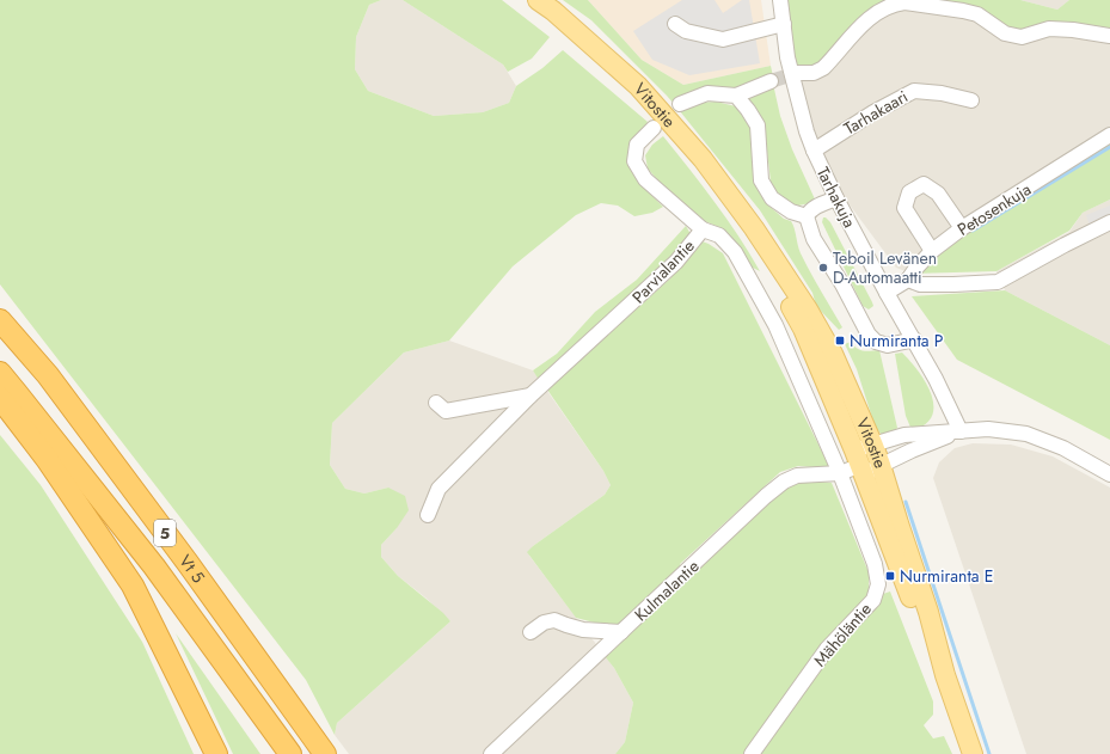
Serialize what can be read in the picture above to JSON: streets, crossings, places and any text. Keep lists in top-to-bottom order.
{
  "streets": {
    "highway": ["5", "Vt 5"],
    "main road": ["Vitostie"],
    "street": [
      "Tarhakaari",
      "Tarhakuja",
      "Petosenkuja",
      "Parvialantie",
      "Kulmalantie",
      "Mähöläntie"
    ]
  },
  "crossings": [
    ["Vitostie", "Kulmalantie"],
    ["Tarhakaari", "Tarhakuja"],
    ["Tarhakuja", "Petosenkuja"],
    ["Tarhakuja", "Kulmalantie"],
    ["Parvialantie", "Kulmalantie"],
    ["Parvialantie", "Mähöläntie"],
    ["Kulmalantie", "Mähöläntie"]
  ],
  "places": {
    "other": ["Teboil Levänen D-Automaatti"],
    "transit": ["Nurmiranta P", "Nurmiranta E"]
  }
}
